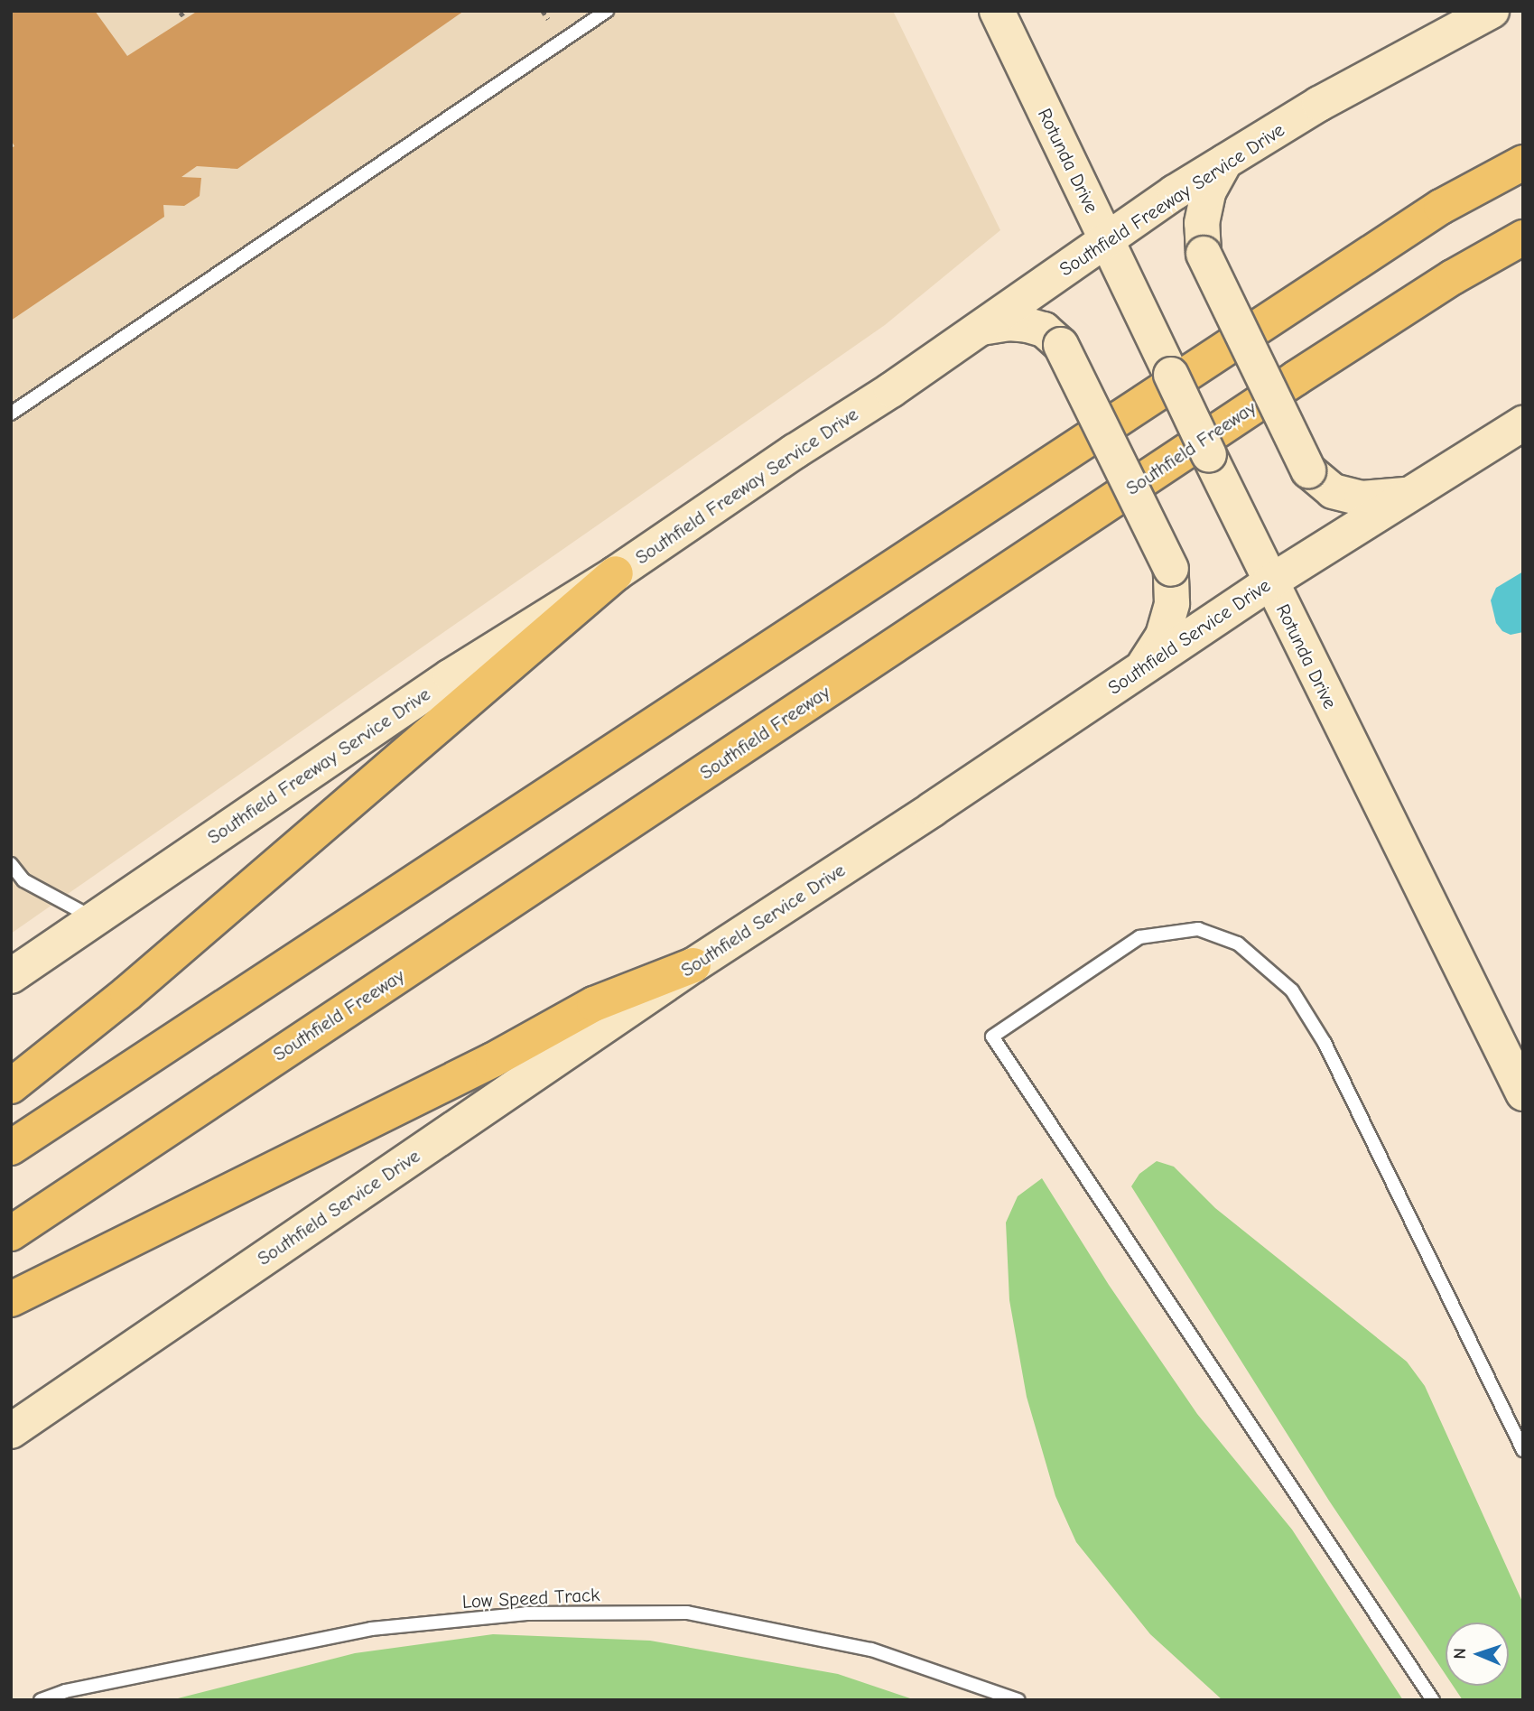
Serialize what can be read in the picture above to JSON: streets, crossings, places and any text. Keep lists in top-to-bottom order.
{
  "streets": {
    "highway": ["Southfield Freeway"],
    "main road": ["Rotunda Drive", "Southfield Freeway Service Drive", "Southfield Service Drive"],
    "lane": ["Low Speed Track"]
  },
  "crossings": [
    ["Rotunda Drive", "Southfield Freeway Service Drive"],
    ["Rotunda Drive", "Southfield Service Drive"]
  ],
  "north": "left"
}
